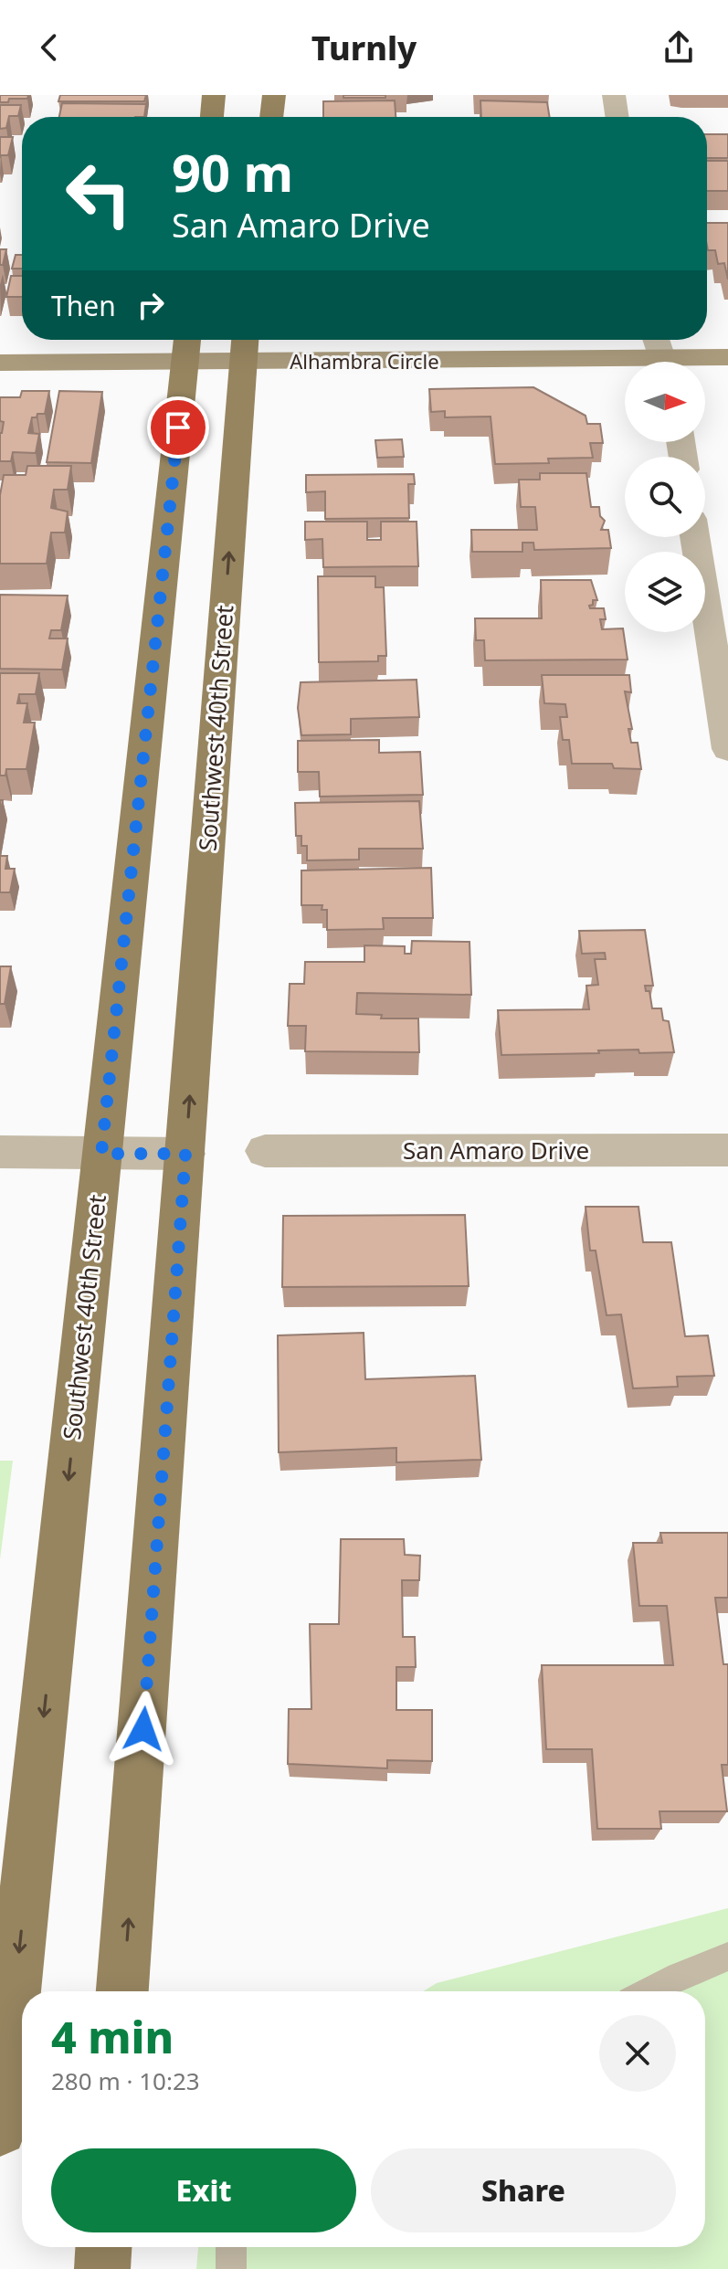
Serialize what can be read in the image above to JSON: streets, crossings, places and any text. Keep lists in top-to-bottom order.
{
  "streets": {
    "main road": ["Southwest 40th Street"],
    "street": ["Alhambra Circle", "San Amaro Drive"]
  },
  "crossings": [
    ["Alhambra Circle", "Southwest 40th Street"]
  ],
  "north": "right",
  "page": {
    "header": "Turnly",
    "turn": ["90 m", "San Amaro Drive"],
    "then": "Then",
    "heading": ["4 min", "280 m · 10:23"],
    "buttons": ["Exit", "Share"]
  }
}
